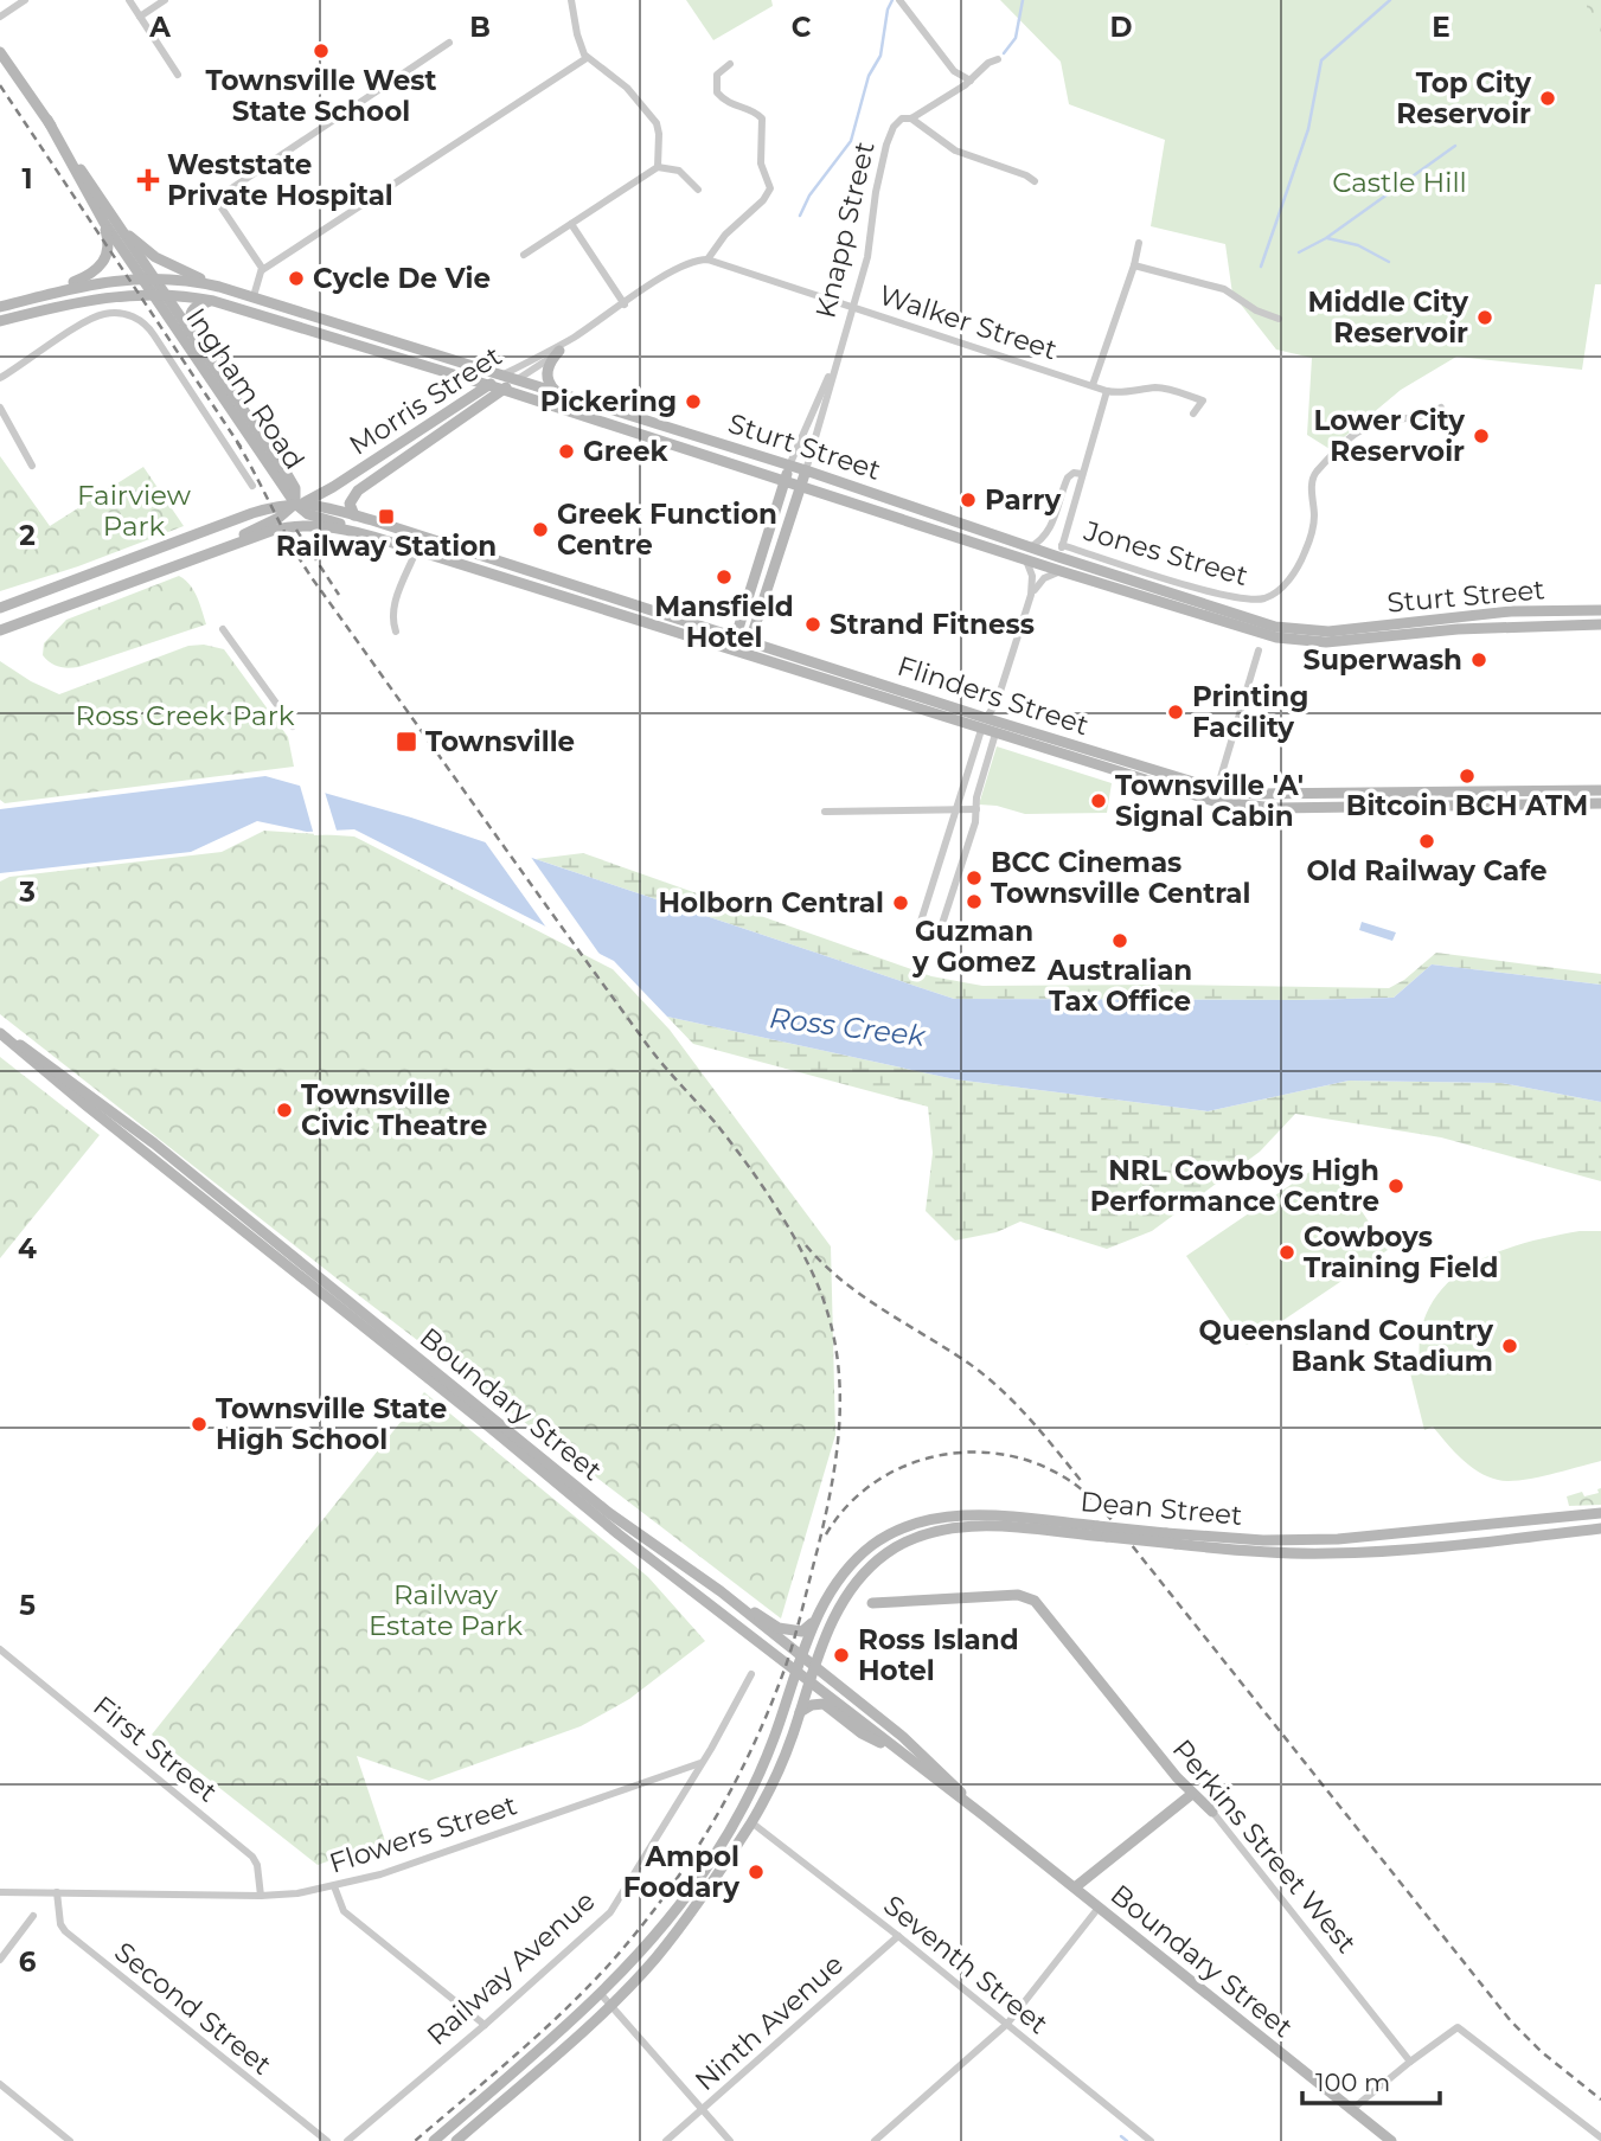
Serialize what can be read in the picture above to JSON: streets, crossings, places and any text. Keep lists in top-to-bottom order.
{
  "streets": {
    "main road": [
      "Ingham Road",
      "Morris Street",
      "Sturt Street",
      "Flinders Street",
      "Boundary Street",
      "Dean Street",
      "Perkins Street West"
    ],
    "street": [
      "Knapp Street",
      "Walker Street",
      "Jones Street",
      "First Street",
      "Flowers Street",
      "Seventh Street",
      "Railway Avenue",
      "Second Street",
      "Ninth Avenue"
    ]
  },
  "crossings": [
    ["Knapp Street", "Walker Street"],
    ["Knapp Street", "Sturt Street"],
    ["Walker Street", "Morris Street"],
    ["Ingham Road", "Morris Street"],
    ["Ingham Road", "Sturt Street"],
    ["Ingham Road", "Flinders Street"],
    ["Morris Street", "Sturt Street"],
    ["Morris Street", "Flinders Street"],
    ["Boundary Street", "Dean Street"],
    ["First Street", "Flowers Street"],
    ["Flowers Street", "Railway Avenue"],
    ["Flowers Street", "Second Street"],
    ["Seventh Street", "Ninth Avenue"]
  ],
  "water": ["Ross Creek"],
  "parks": [
    "Castle Hill",
    "Fairview Park",
    "Ross Creek Park",
    "Railway Estate Park"
  ],
  "places": {
    "other": [
      "Townsville West State School",
      "Top City Reservoir",
      "Cycle De Vie",
      "Middle City Reservoir",
      "Pickering",
      "Lower City Reservoir",
      "Greek",
      "Parry",
      "Greek Function Centre",
      "Mansfield Hotel",
      "Strand Fitness",
      "Superwash",
      "Printing Facility",
      "Bitcoin BCH ATM",
      "Townsville 'A' Signal Cabin",
      "Old Railway Cafe",
      "BCC Cinemas Townsville Central",
      "Guzman y Gomez",
      "Holborn Central",
      "Australian Tax Office",
      "Townsville Civic Theatre",
      "NRL Cowboys High Performance Centre",
      "Cowboys Training Field",
      "Queensland Country Bank Stadium",
      "Townsville State High School",
      "Ross Island Hotel",
      "Ampol Foodary"
    ],
    "health": ["Weststate Private Hospital"],
    "transit": ["Railway Station", "Townsville"]
  },
  "scale_bar": "100 m",
  "grid": {
    "columns": [
      "A",
      "B",
      "C",
      "D",
      "E"
    ],
    "rows": [
      "1",
      "2",
      "3",
      "4",
      "5",
      "6"
    ]
  }
}
